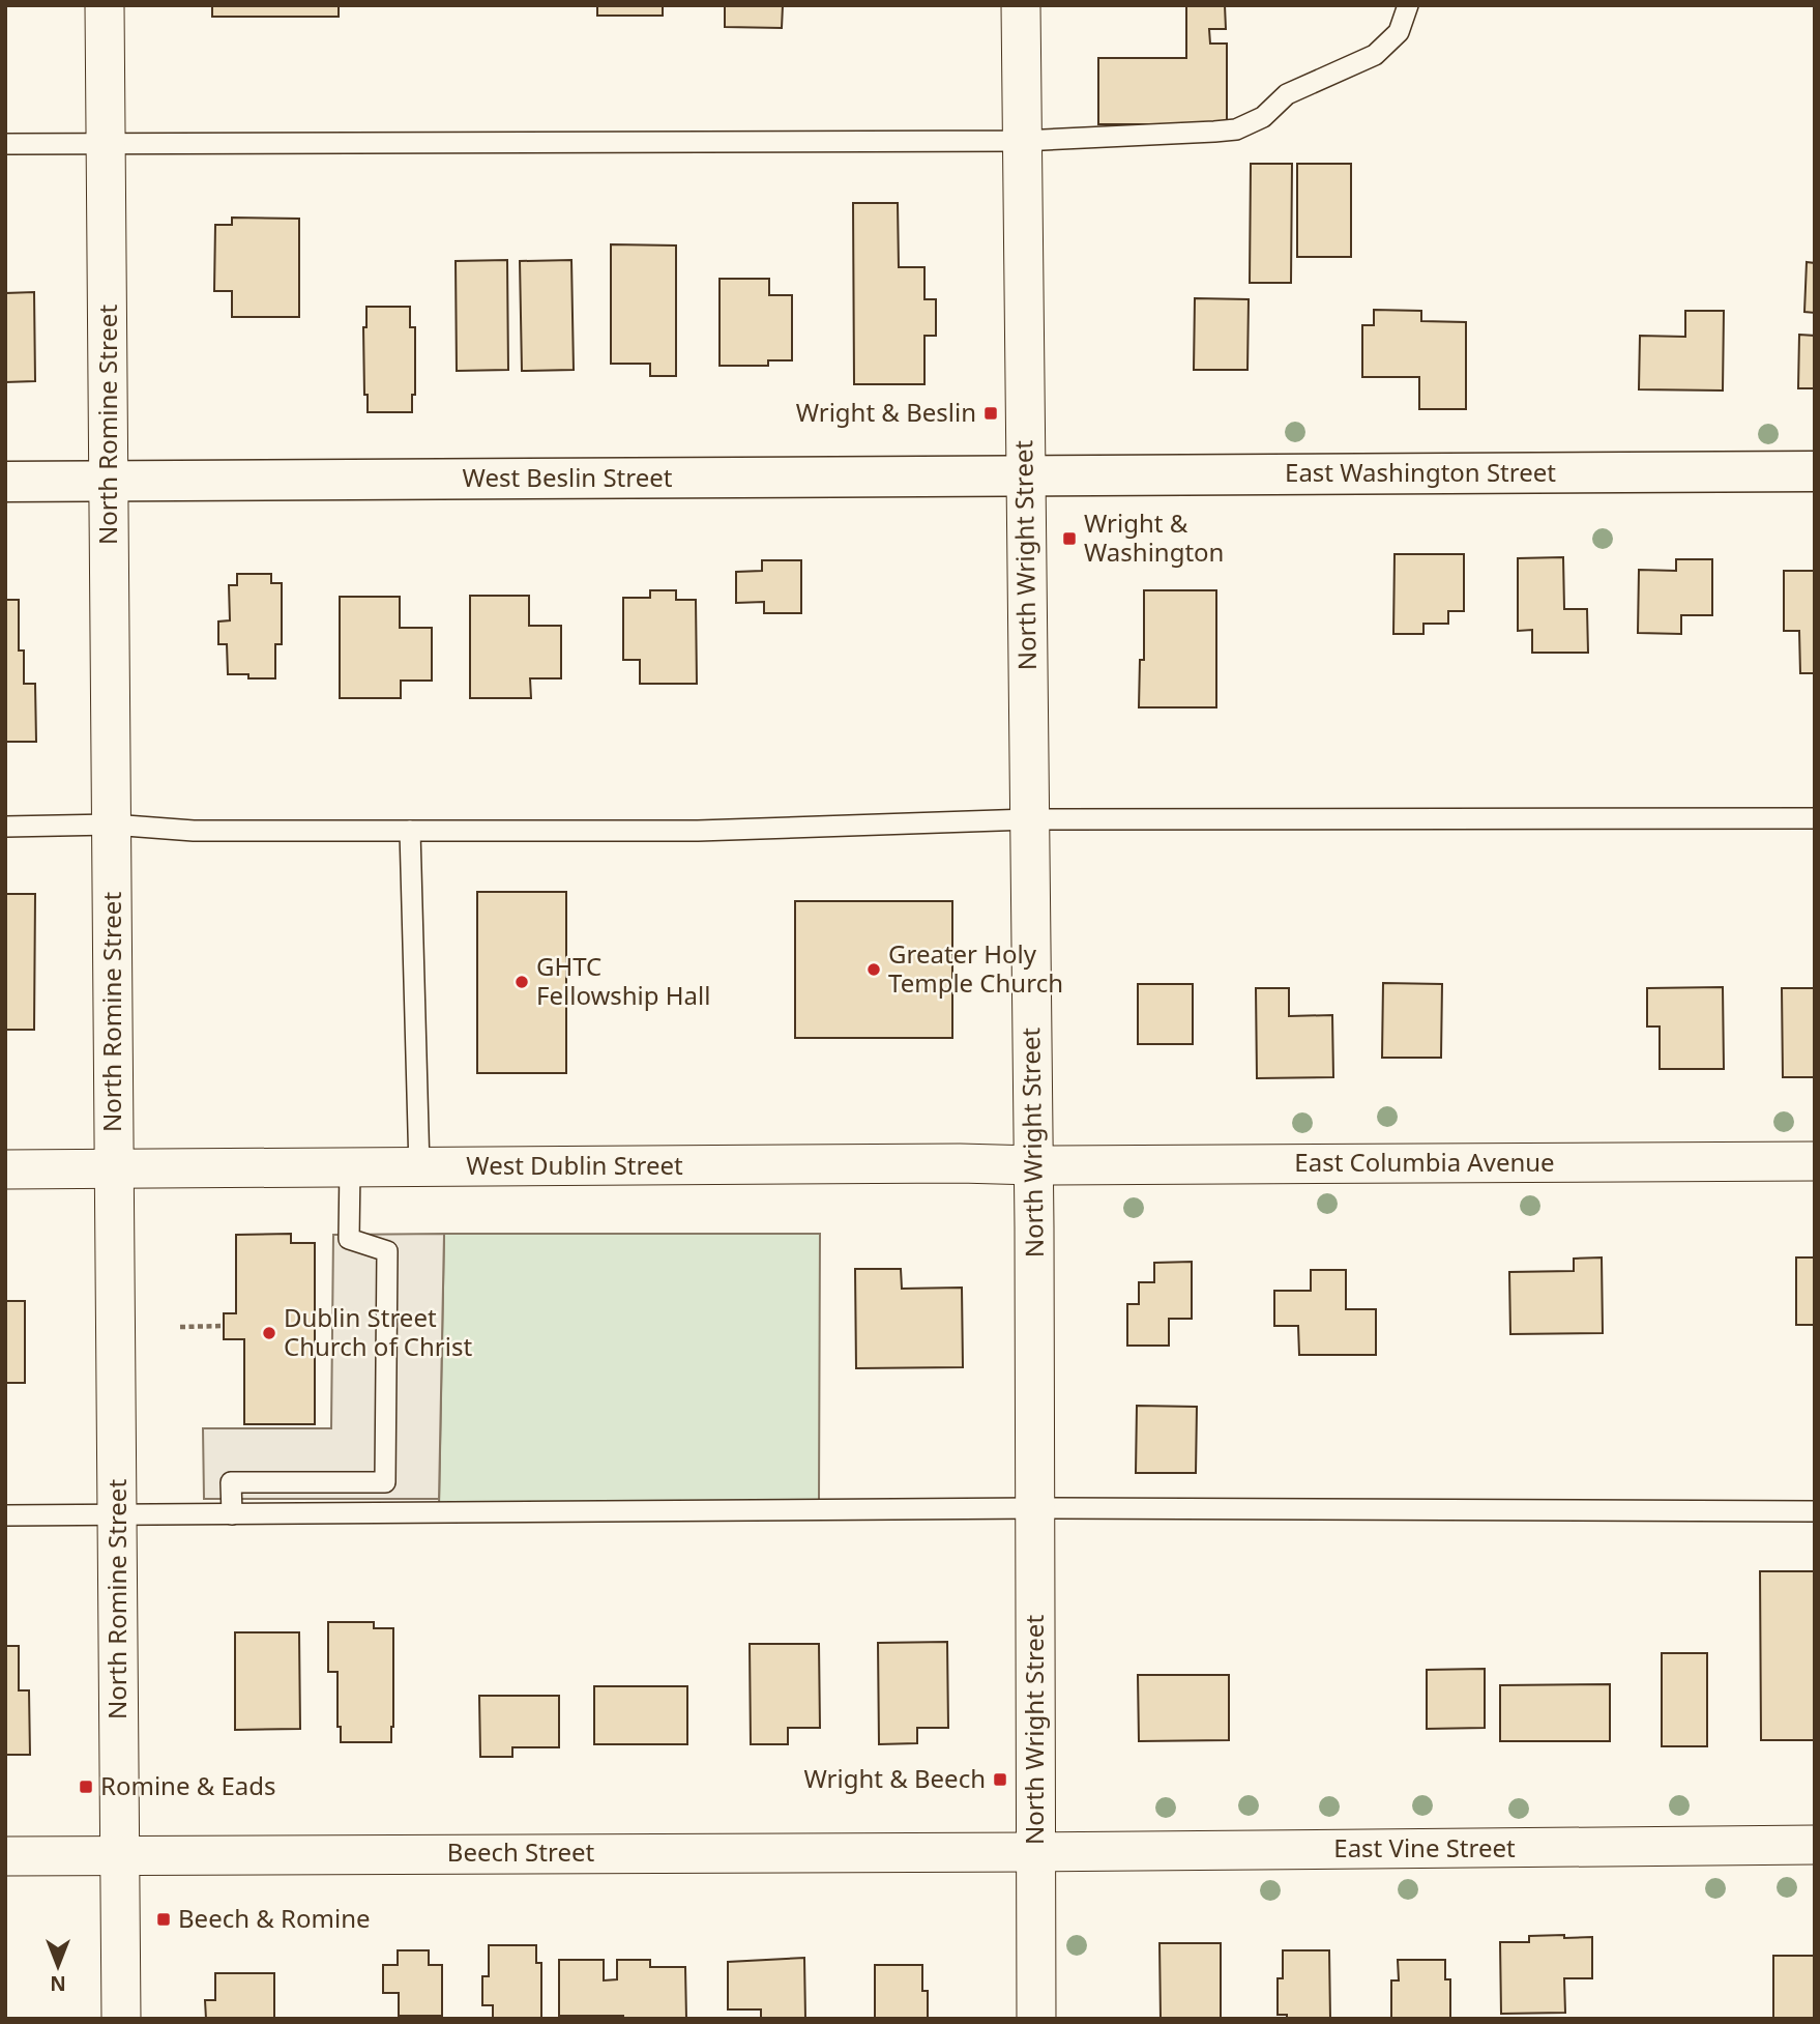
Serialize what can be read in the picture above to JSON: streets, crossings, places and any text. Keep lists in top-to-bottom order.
{
  "streets": {
    "street": [
      "North Romine Street",
      "East Washington Street",
      "West Beslin Street",
      "North Wright Street",
      "East Columbia Avenue",
      "West Dublin Street",
      "East Vine Street",
      "Beech Street"
    ]
  },
  "crossings": [
    ["North Romine Street", "West Beslin Street"],
    ["North Romine Street", "West Dublin Street"],
    ["North Romine Street", "Beech Street"],
    ["East Washington Street", "West Beslin Street"],
    ["East Washington Street", "North Wright Street"],
    ["West Beslin Street", "North Wright Street"],
    ["North Wright Street", "East Columbia Avenue"],
    ["North Wright Street", "West Dublin Street"],
    ["North Wright Street", "East Vine Street"],
    ["North Wright Street", "Beech Street"],
    ["East Columbia Avenue", "West Dublin Street"],
    ["East Vine Street", "Beech Street"]
  ],
  "places": {
    "transit": [
      "Wright & Beslin",
      "Wright & Washington",
      "Wright & Beech",
      "Romine & Eads",
      "Beech & Romine"
    ],
    "other": ["Greater Holy Temple Church", "GHTC Fellowship Hall", "Dublin Street Church of Christ"]
  },
  "north": "bottom"
}
